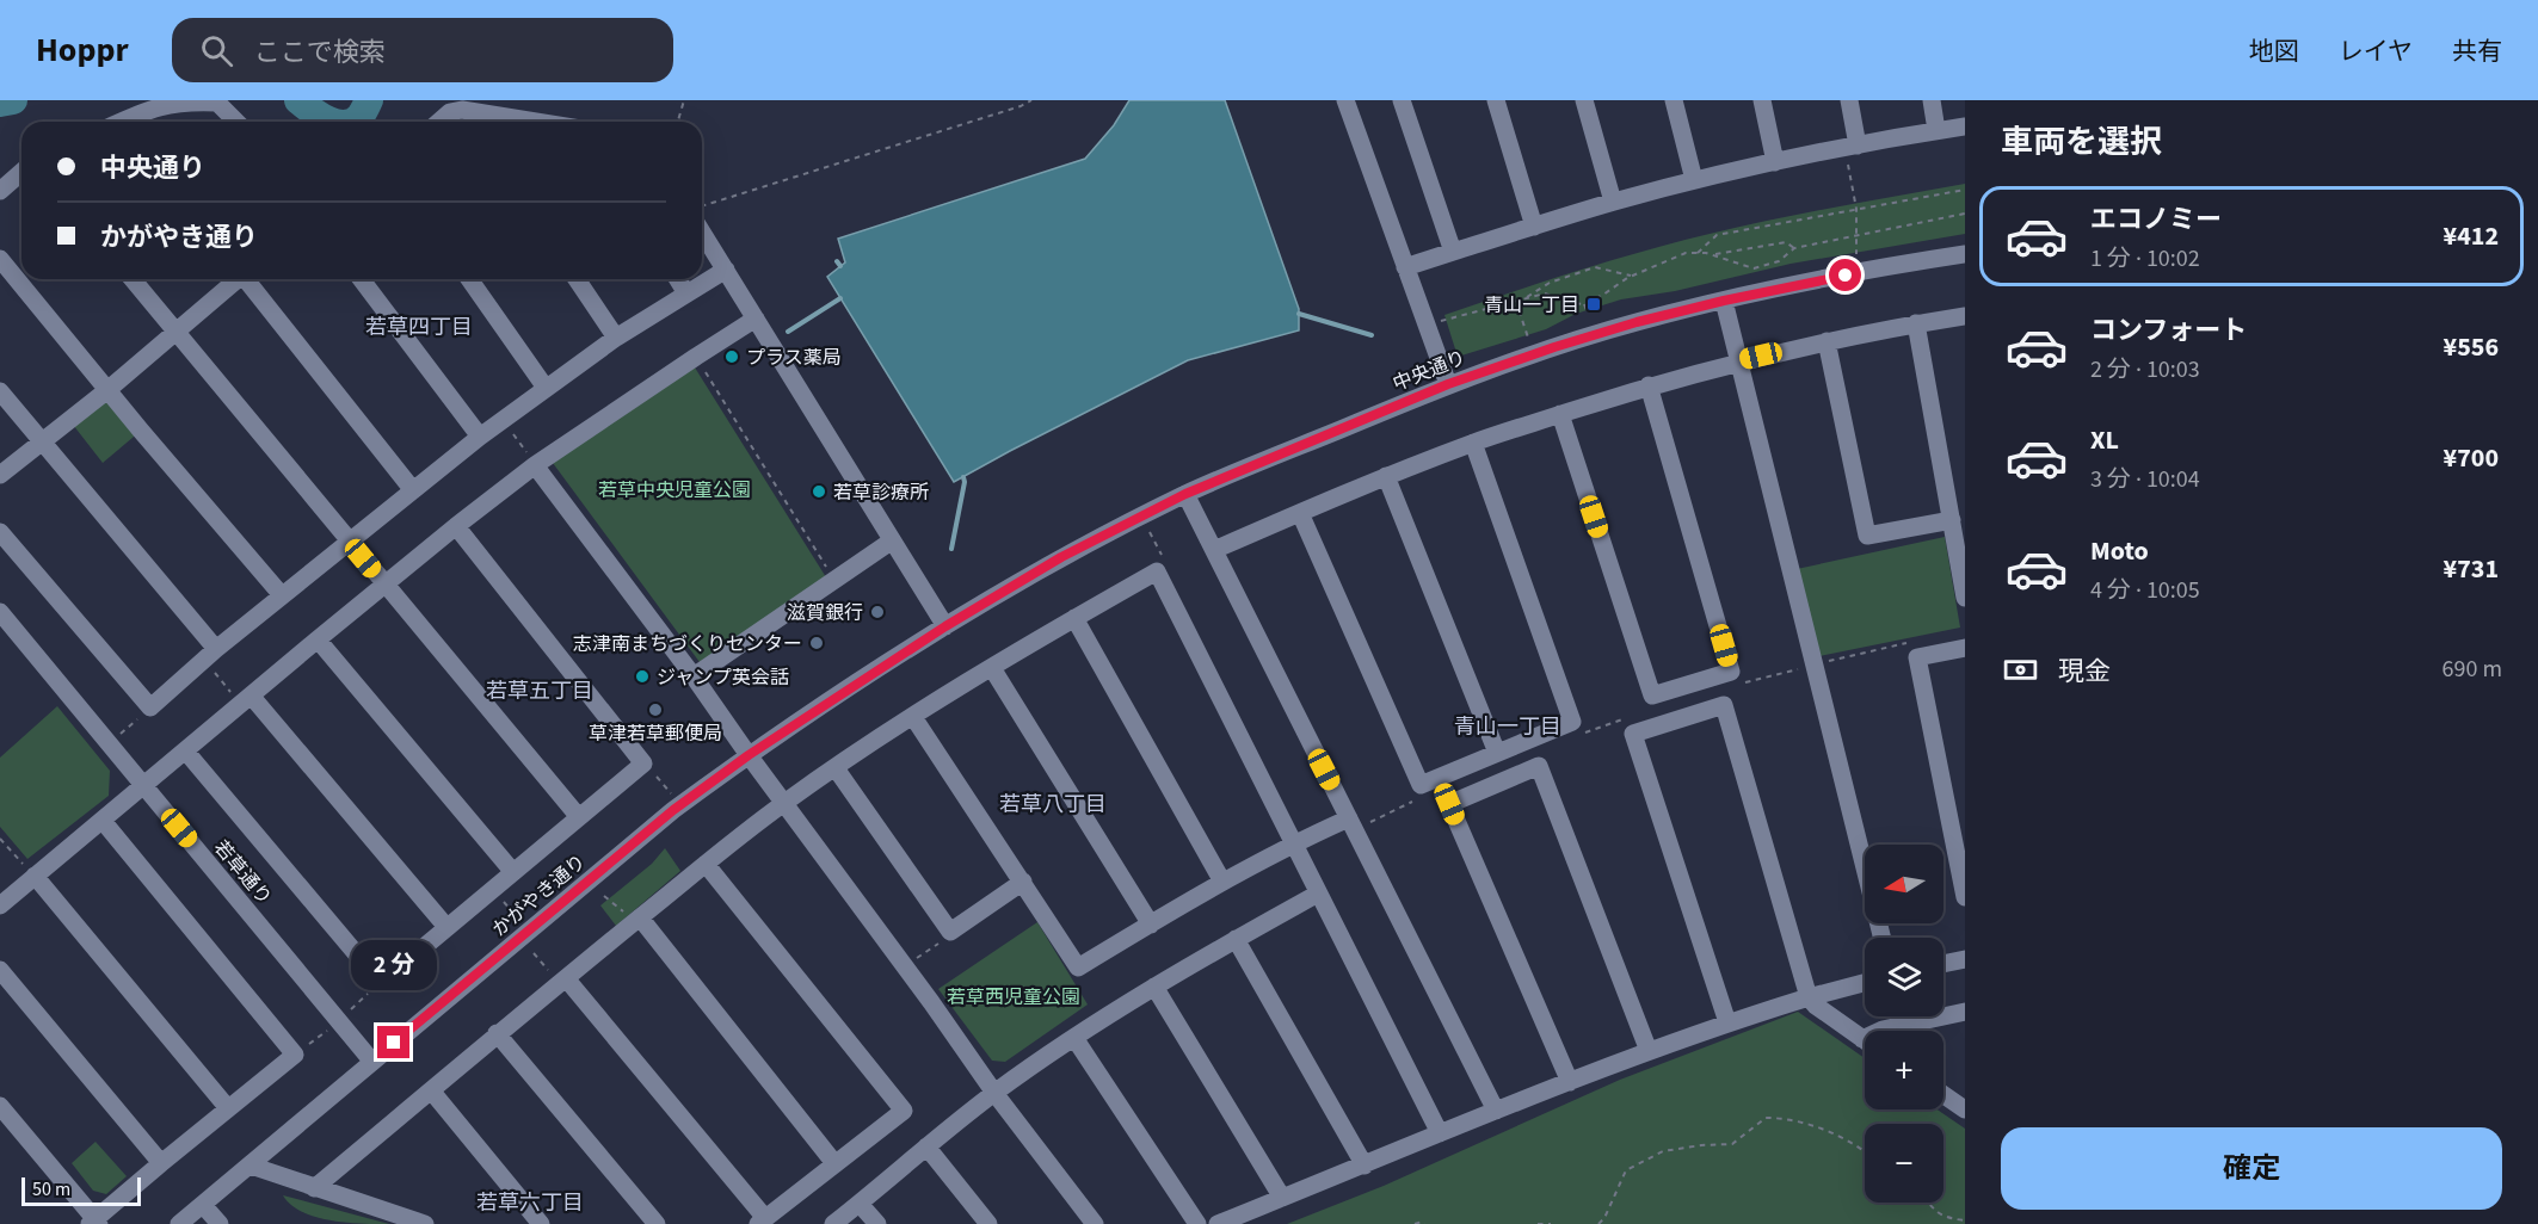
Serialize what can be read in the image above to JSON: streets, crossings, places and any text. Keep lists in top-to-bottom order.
{
  "streets": {
    "street": ["中央通り", "若草通り", "かがやき通り"]
  },
  "crossings": [
    ["中央通り", "かがやき通り"],
    ["若草通り", "かがやき通り"]
  ],
  "districts": [
    "若草四丁目",
    "若草五丁目",
    "青山一丁目",
    "若草八丁目",
    "若草六丁目"
  ],
  "parks": ["若草中央児童公園", "若草西児童公園"],
  "places": {
    "transit": ["青山一丁目"],
    "other": [
      "プラス薬局",
      "若草診療所",
      "滋賀銀行",
      "志津南まちづくりセンター",
      "ジャンプ英会話",
      "草津若草郵便局"
    ]
  },
  "scale_bar": "50 m",
  "north": "left",
  "page": {
    "header": "Hoppr",
    "search": "ここで検索",
    "nav": ["地図", "レイヤ", "共有"],
    "heading": "車両を選択",
    "banner": ["中央通り", "かがやき通り"],
    "list": [
      {
        "name": "エコノミー",
        "note": "1 分 · 10:02",
        "value": "¥412"
      },
      {
        "name": "コンフォート",
        "note": "2 分 · 10:03",
        "value": "¥556"
      },
      {
        "name": "XL",
        "note": "3 分 · 10:04",
        "value": "¥700"
      },
      {
        "name": "Moto",
        "note": "4 分 · 10:05",
        "value": "¥731"
      }
    ],
    "pay": ["現金", "690 m"],
    "map_buttons": ["+", "−"],
    "bubble": "2 分",
    "buttons": "確定",
    "scale": "50 m"
  }
}
